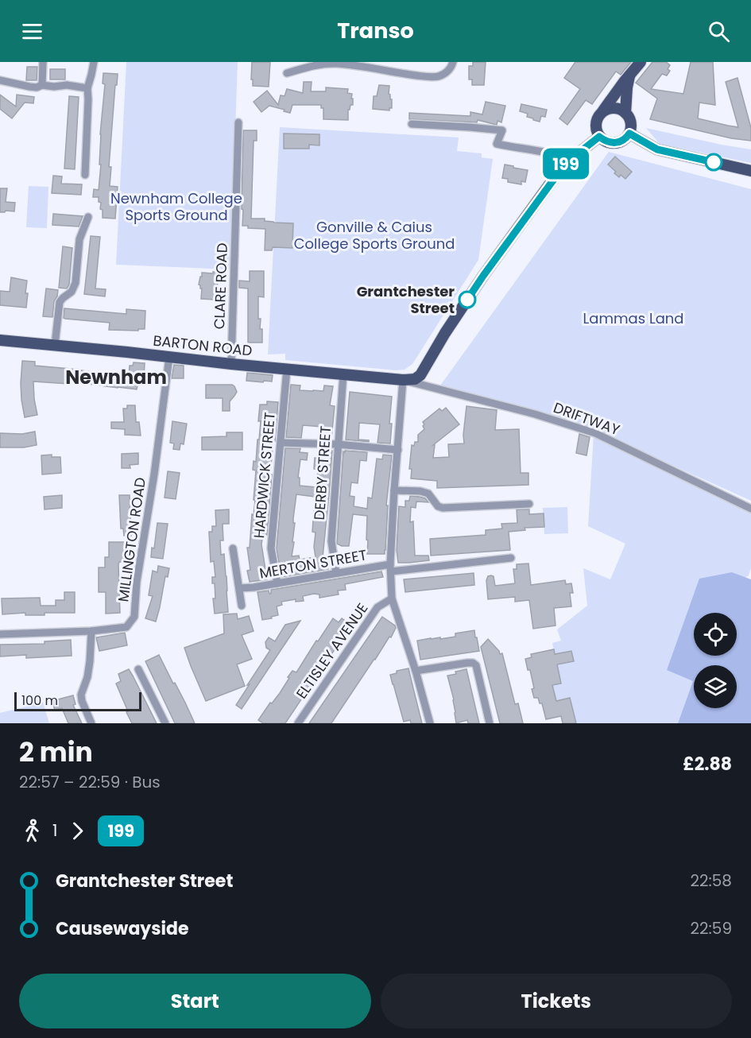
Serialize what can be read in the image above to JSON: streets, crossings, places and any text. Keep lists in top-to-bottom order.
{
  "streets": {
    "main road": ["BARTON ROAD"],
    "street": [
      "CLARE ROAD",
      "DRIFTWAY",
      "DERBY STREET",
      "HARDWICK STREET",
      "MILLINGTON ROAD",
      "MERTON STREET",
      "ELTISLEY AVENUE"
    ]
  },
  "crossings": [
    ["CLARE ROAD", "BARTON ROAD"],
    ["BARTON ROAD", "DRIFTWAY"],
    ["BARTON ROAD", "DERBY STREET"],
    ["BARTON ROAD", "HARDWICK STREET"],
    ["BARTON ROAD", "MILLINGTON ROAD"],
    ["DERBY STREET", "MERTON STREET"],
    ["HARDWICK STREET", "MERTON STREET"]
  ],
  "districts": ["Newnham"],
  "parks": ["Newnham College Sports Ground", "Gonville & Caius College Sports Ground", "Lammas Land"],
  "places": ["Grantchester Street"],
  "lines": ["bus line 199"],
  "scale_bar": "100 m",
  "page": {
    "header": "Transo",
    "on_map": "199",
    "scale": "100 m",
    "heading": ["2 min", "22:57 – 22:59 · Bus", "£2.88"],
    "legs": ["1", "199"],
    "list": [
      {
        "name": "Grantchester Street",
        "value": "22:58"
      },
      {
        "name": "Causewayside",
        "value": "22:59"
      }
    ],
    "buttons": ["Start", "Tickets"]
  }
}
